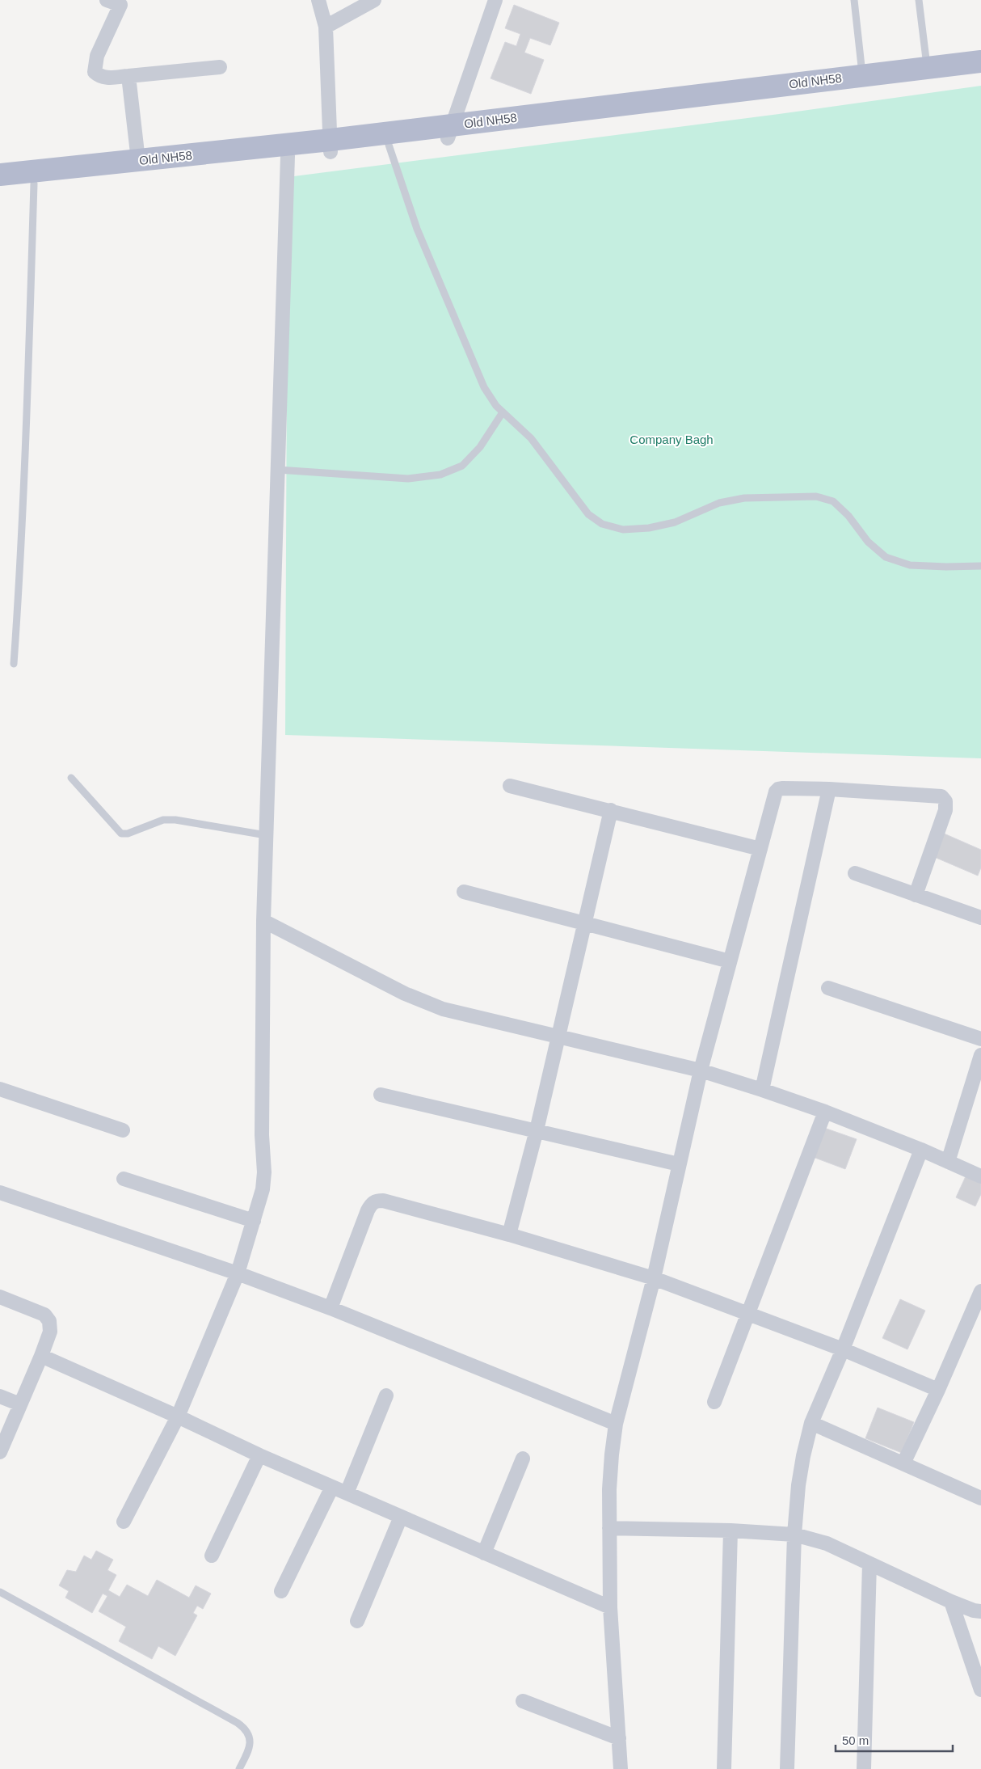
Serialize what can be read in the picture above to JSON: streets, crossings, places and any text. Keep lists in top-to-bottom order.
{
  "streets": {
    "main road": ["Old NH58"]
  },
  "parks": ["Company Bagh"],
  "scale_bar": "50 m"
}
